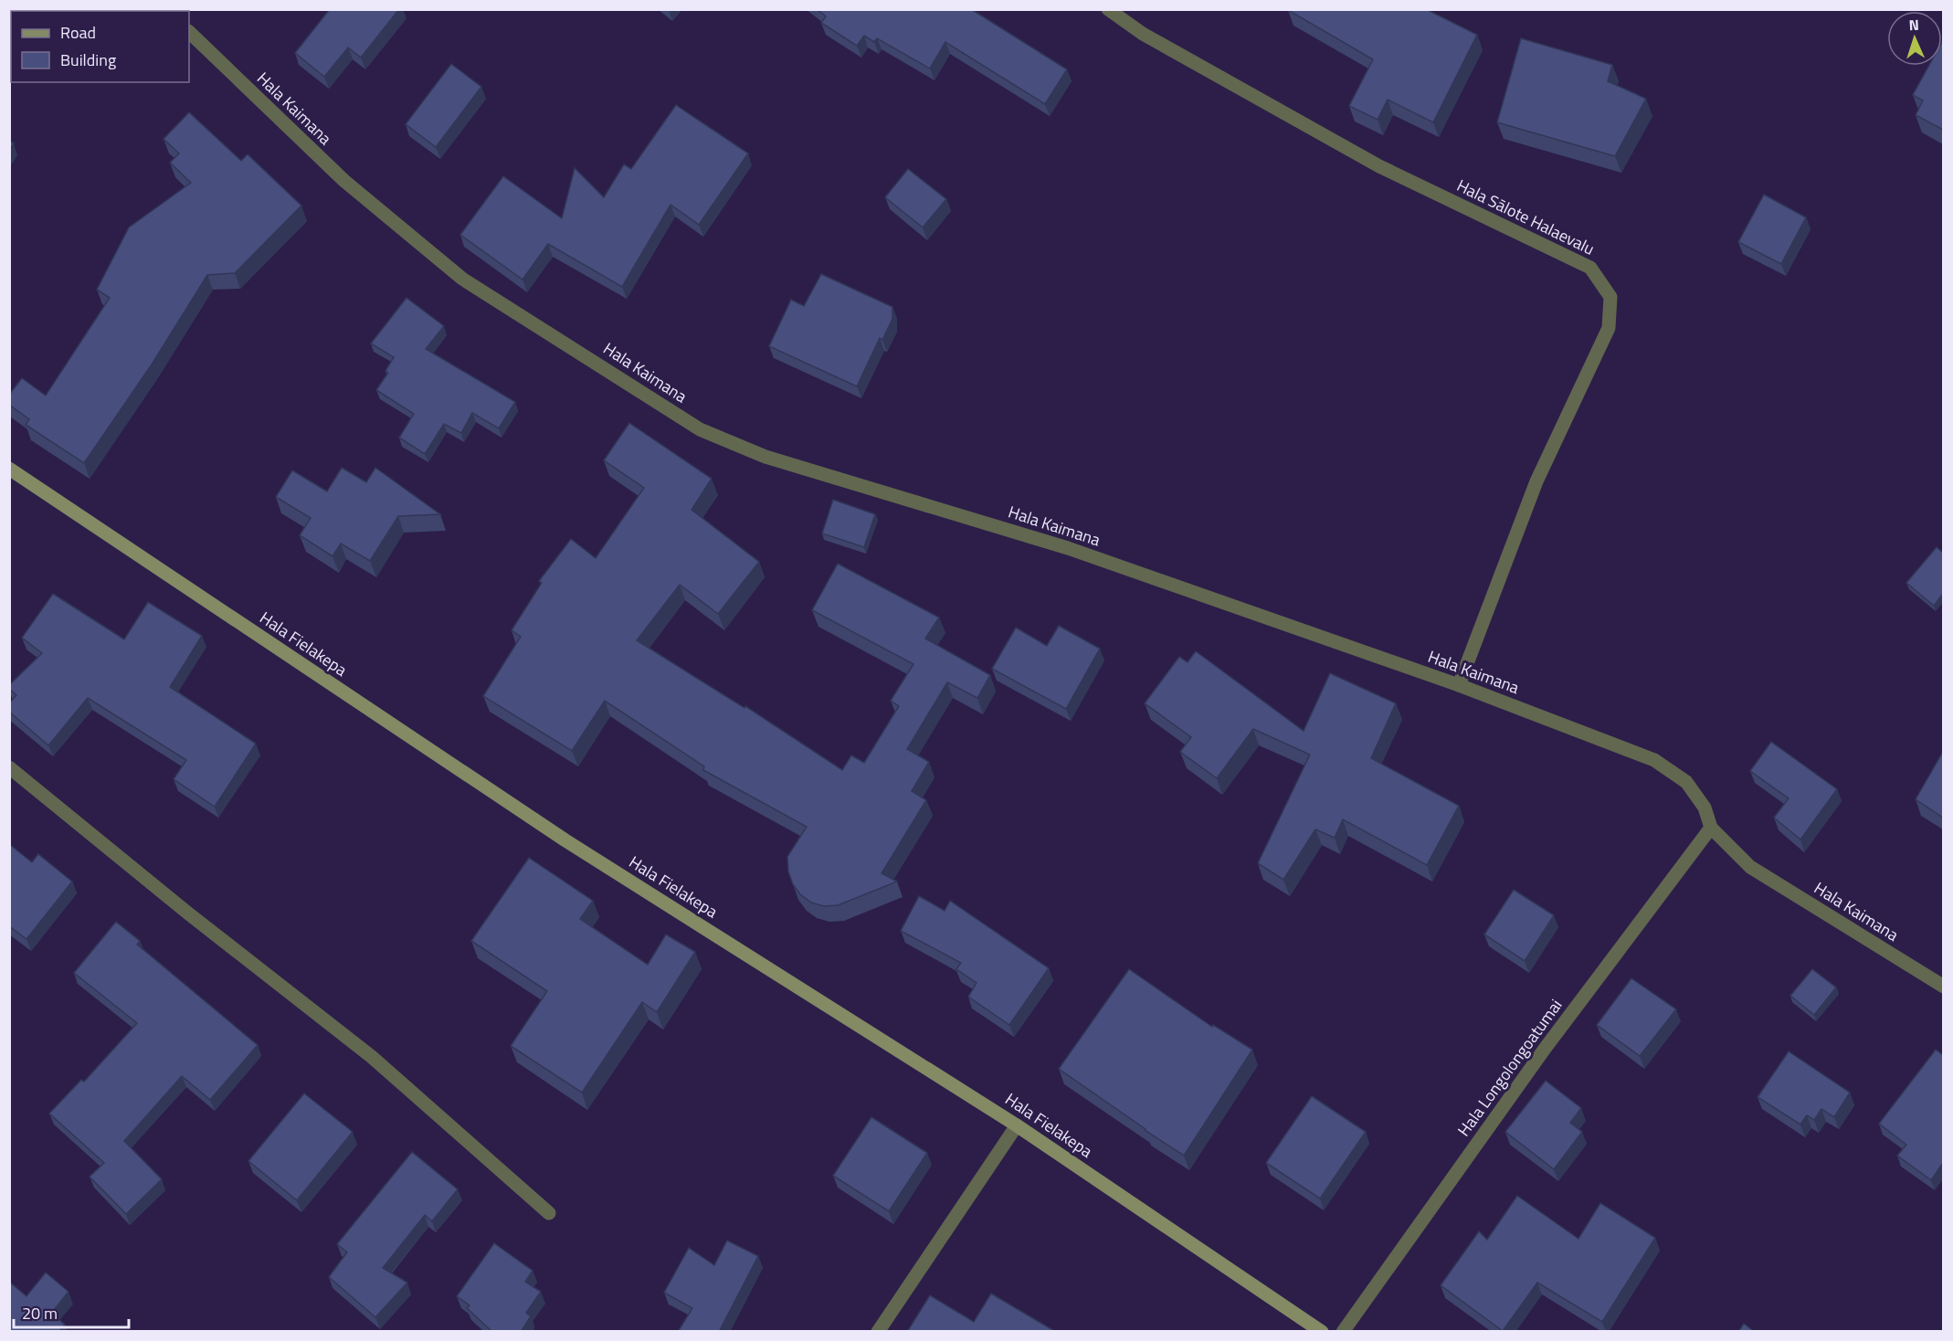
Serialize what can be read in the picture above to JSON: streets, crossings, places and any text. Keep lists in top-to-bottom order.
{
  "streets": {
    "street": [
      "Hala Kaimana",
      "Hala Sālote Halaevalu",
      "Hala Fielakepa",
      "Hala Longolongoatumai"
    ]
  },
  "crossings": [
    ["Hala Kaimana", "Hala Sālote Halaevalu"],
    ["Hala Kaimana", "Hala Longolongoatumai"]
  ],
  "legend": ["Road", "Building"],
  "scale_bar": "20 m",
  "north": "top"
}
